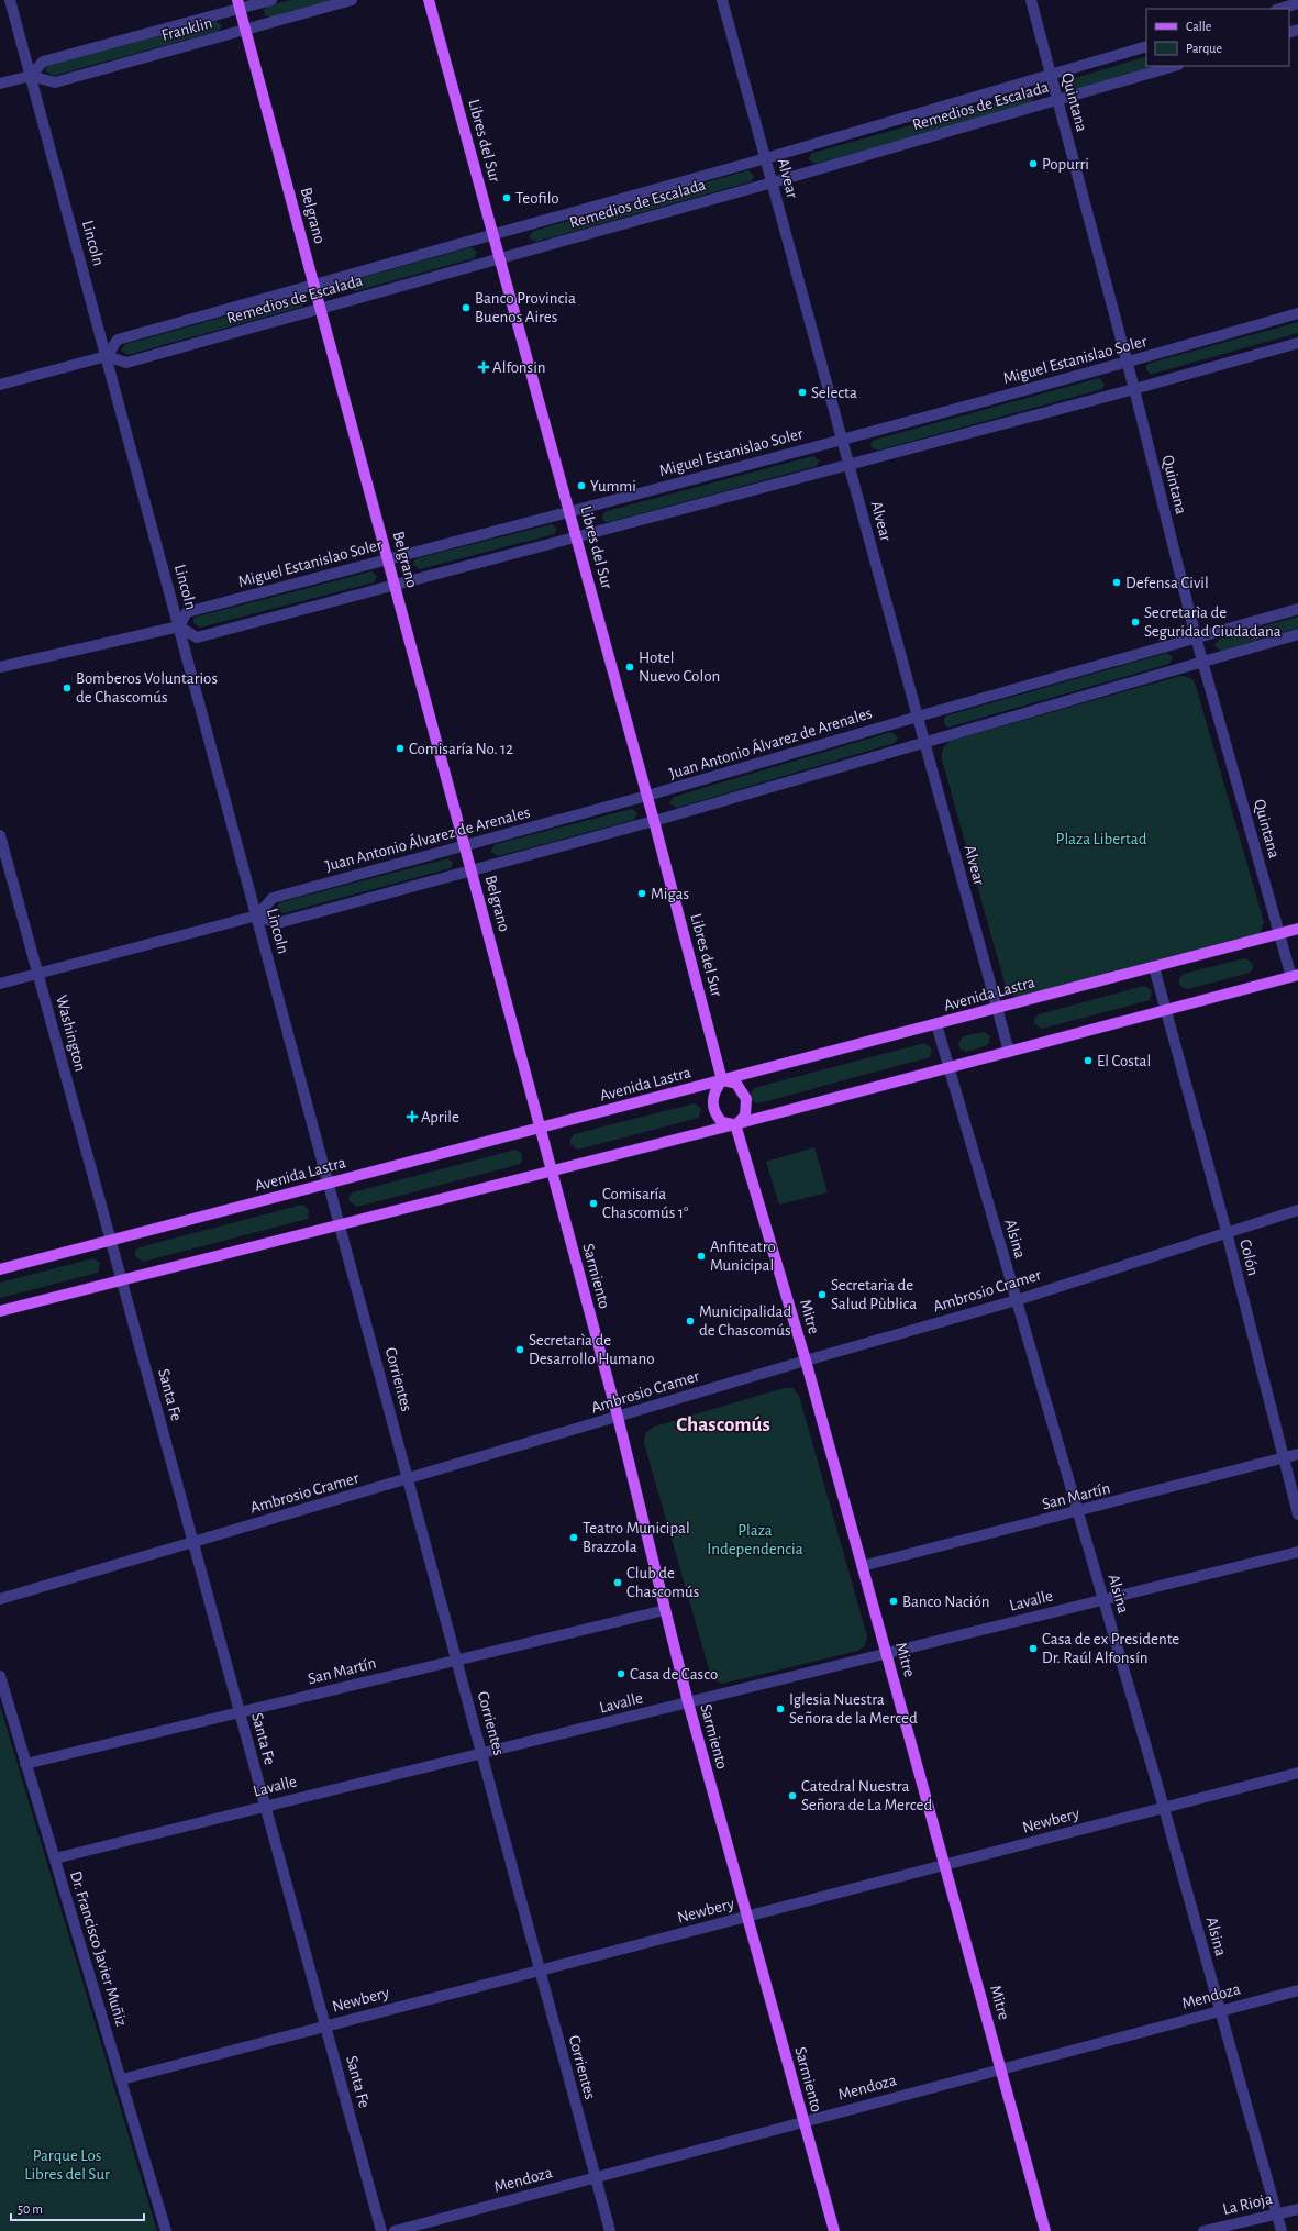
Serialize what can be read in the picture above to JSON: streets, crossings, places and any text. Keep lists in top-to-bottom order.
{
  "streets": {
    "main road": [
      "Libres del Sur",
      "Belgrano",
      "Avenida Lastra",
      "Sarmiento",
      "Mitre"
    ],
    "street": [
      "Franklin",
      "Quintana",
      "Remedios de Escalada",
      "Alvear",
      "Lincoln",
      "Miguel Estanislao Soler",
      "Juan Antonio Álvarez de Arenales",
      "Washington",
      "Alsina",
      "Colón",
      "Ambrosio Cramer",
      "Corrientes",
      "Santa Fe",
      "San Martín",
      "Lavalle",
      "Newbery",
      "Dr. Francisco Javier Muñiz",
      "Mendoza",
      "La Rioja"
    ]
  },
  "crossings": [
    ["Franklin", "Belgrano"],
    ["Franklin", "Lincoln"],
    ["Quintana", "Remedios de Escalada"],
    ["Quintana", "Miguel Estanislao Soler"],
    ["Quintana", "Juan Antonio Álvarez de Arenales"],
    ["Quintana", "Avenida Lastra"],
    ["Remedios de Escalada", "Libres del Sur"],
    ["Remedios de Escalada", "Alvear"],
    ["Remedios de Escalada", "Belgrano"],
    ["Remedios de Escalada", "Lincoln"],
    ["Libres del Sur", "Miguel Estanislao Soler"],
    ["Libres del Sur", "Juan Antonio Álvarez de Arenales"],
    ["Libres del Sur", "Avenida Lastra"],
    ["Libres del Sur", "Mitre"],
    ["Alvear", "Miguel Estanislao Soler"],
    ["Alvear", "Juan Antonio Álvarez de Arenales"],
    ["Alvear", "Avenida Lastra"],
    ["Belgrano", "Miguel Estanislao Soler"],
    ["Belgrano", "Juan Antonio Álvarez de Arenales"],
    ["Belgrano", "Avenida Lastra"],
    ["Belgrano", "Sarmiento"],
    ["Lincoln", "Miguel Estanislao Soler"],
    ["Lincoln", "Juan Antonio Álvarez de Arenales"],
    ["Lincoln", "Avenida Lastra"],
    ["Lincoln", "Corrientes"],
    ["Avenida Lastra", "Washington"],
    ["Avenida Lastra", "Alsina"],
    ["Avenida Lastra", "Colón"],
    ["Avenida Lastra", "Mitre"],
    ["Washington", "Santa Fe"],
    ["Alsina", "Ambrosio Cramer"],
    ["Alsina", "San Martín"],
    ["Alsina", "Lavalle"],
    ["Alsina", "Newbery"],
    ["Alsina", "Mendoza"],
    ["Alsina", "La Rioja"],
    ["Colón", "Ambrosio Cramer"],
    ["Colón", "San Martín"],
    ["Sarmiento", "Ambrosio Cramer"],
    ["Sarmiento", "San Martín"],
    ["Sarmiento", "Lavalle"],
    ["Sarmiento", "Newbery"],
    ["Sarmiento", "Mendoza"],
    ["Ambrosio Cramer", "Mitre"],
    ["Ambrosio Cramer", "Corrientes"],
    ["Ambrosio Cramer", "Santa Fe"],
    ["Mitre", "San Martín"],
    ["Mitre", "Lavalle"],
    ["Mitre", "Newbery"],
    ["Mitre", "Mendoza"],
    ["Corrientes", "San Martín"],
    ["Corrientes", "Lavalle"],
    ["Corrientes", "Newbery"],
    ["Corrientes", "Mendoza"],
    ["Santa Fe", "San Martín"],
    ["Santa Fe", "Lavalle"],
    ["Santa Fe", "Newbery"],
    ["San Martín", "Dr. Francisco Javier Muñiz"],
    ["Lavalle", "Dr. Francisco Javier Muñiz"],
    ["Newbery", "Dr. Francisco Javier Muñiz"]
  ],
  "districts": ["Chascomús"],
  "parks": ["Plaza Libertad", "Plaza Independencia", "Parque Los Libres del Sur"],
  "places": {
    "other": [
      "Popurri",
      "Teofilo",
      "Banco Provincia Buenos Aires",
      "Selecta",
      "Yummi",
      "Defensa Civil",
      "Secretarìa de Seguridad Ciudadana",
      "Hotel Nuevo Colon",
      "Bomberos Voluntarios de Chascomús",
      "Comisaría No. 12",
      "Migas",
      "El Costal",
      "Comisaría Chascomús 1°",
      "Anfiteatro Municipal",
      "Secretarìa de Salud Pùblica",
      "Municipalidad de Chascomús",
      "Secretarìa de Desarrollo Humano",
      "Teatro Municipal Brazzola",
      "Club de Chascomús",
      "Banco Nación",
      "Casa de ex Presidente Dr. Raúl Alfonsín",
      "Casa de Casco",
      "Iglesia Nuestra Señora de la Merced",
      "Catedral Nuestra Señora de La Merced"
    ],
    "health": ["Alfonsin", "Aprile"]
  },
  "legend": ["Calle", "Parque"],
  "scale_bar": "50 m"
}
